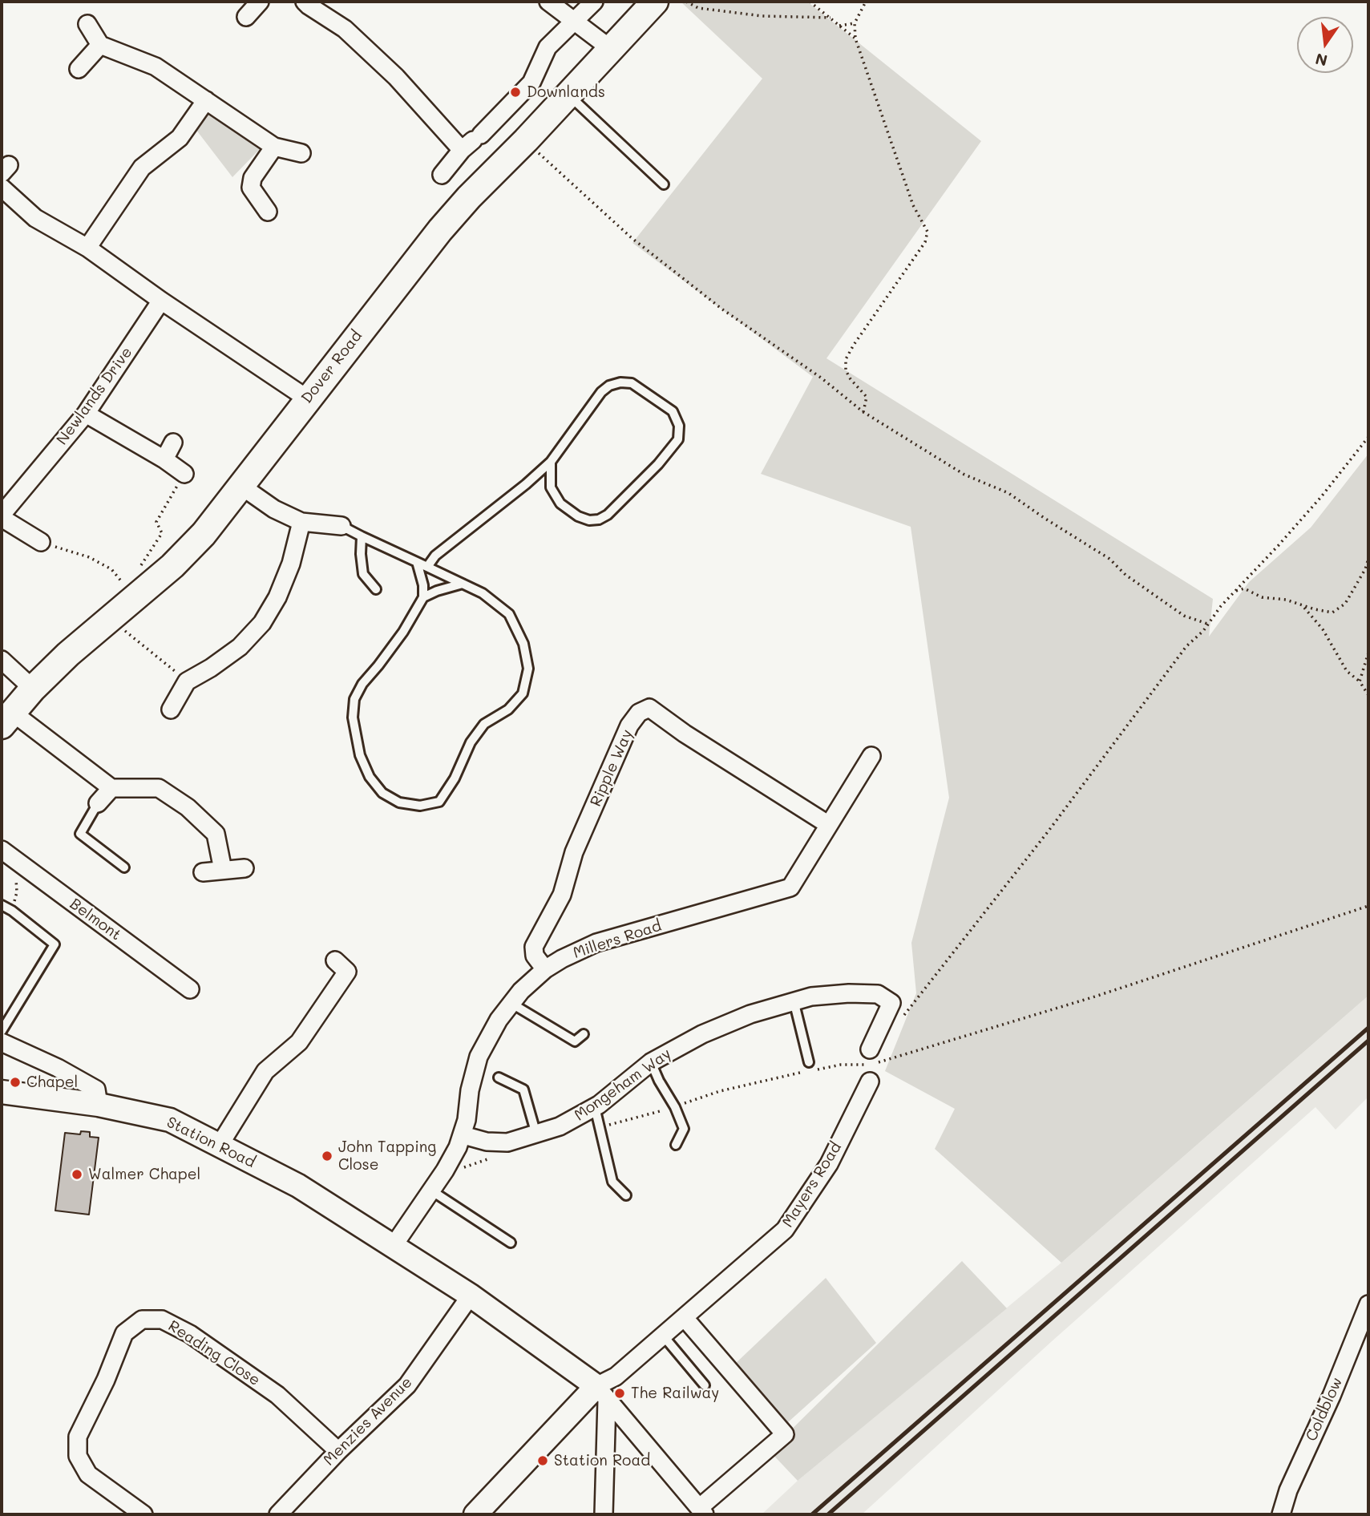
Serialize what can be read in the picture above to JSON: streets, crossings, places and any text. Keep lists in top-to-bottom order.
{
  "streets": {
    "main road": ["Dover Road"],
    "street": [
      "Newlands Drive",
      "Ripple Way",
      "Belmont",
      "Millers Road",
      "Mongeham Way",
      "Station Road",
      "Mayers Road",
      "Reading Close",
      "Coldblow",
      "Menzies Avenue"
    ]
  },
  "crossings": [
    ["Ripple Way", "Millers Road"],
    ["Millers Road", "Mongeham Way"],
    ["Millers Road", "Station Road"],
    ["Station Road", "Mayers Road"],
    ["Station Road", "Menzies Avenue"],
    ["Reading Close", "Menzies Avenue"]
  ],
  "places": [
    "Downlands",
    "Chapel",
    "John Tapping Close",
    "Walmer Chapel",
    "The Railway",
    "Station Road"
  ],
  "north": "bottom"
}
